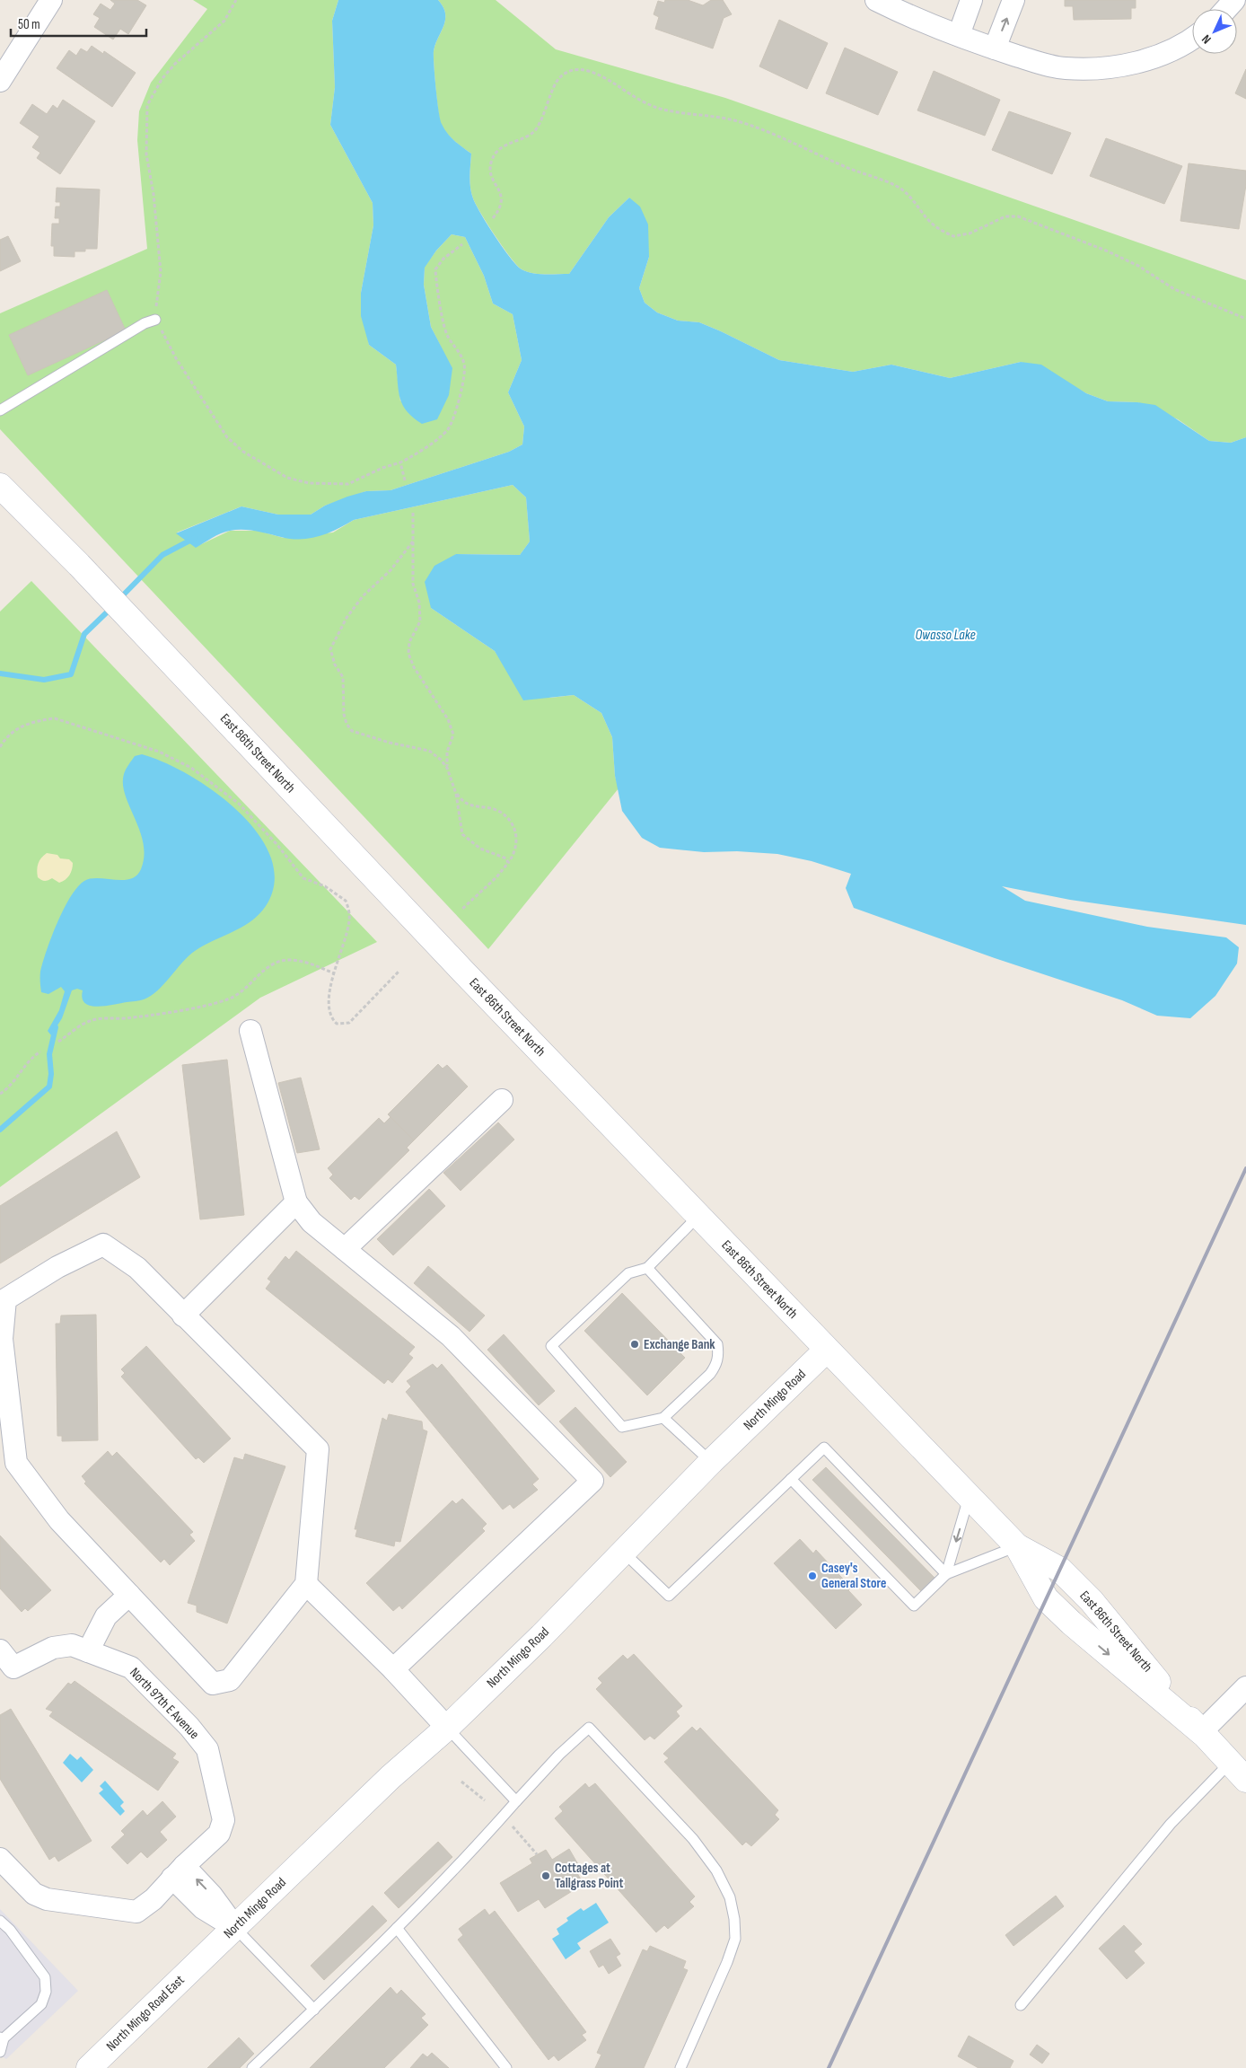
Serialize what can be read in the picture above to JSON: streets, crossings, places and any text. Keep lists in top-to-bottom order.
{
  "streets": {
    "street": [
      "East 86th Street North",
      "North Mingo Road",
      "North 97th E Avenue",
      "North Mingo Road East"
    ]
  },
  "crossings": [
    ["East 86th Street North", "North Mingo Road"],
    ["North Mingo Road", "North Mingo Road East"]
  ],
  "water": ["Owasso Lake"],
  "places": ["Exchange Bank", "Casey's General Store", "Cottages at Tallgrass Point"],
  "scale_bar": "50 m",
  "north": "bottom left"
}
